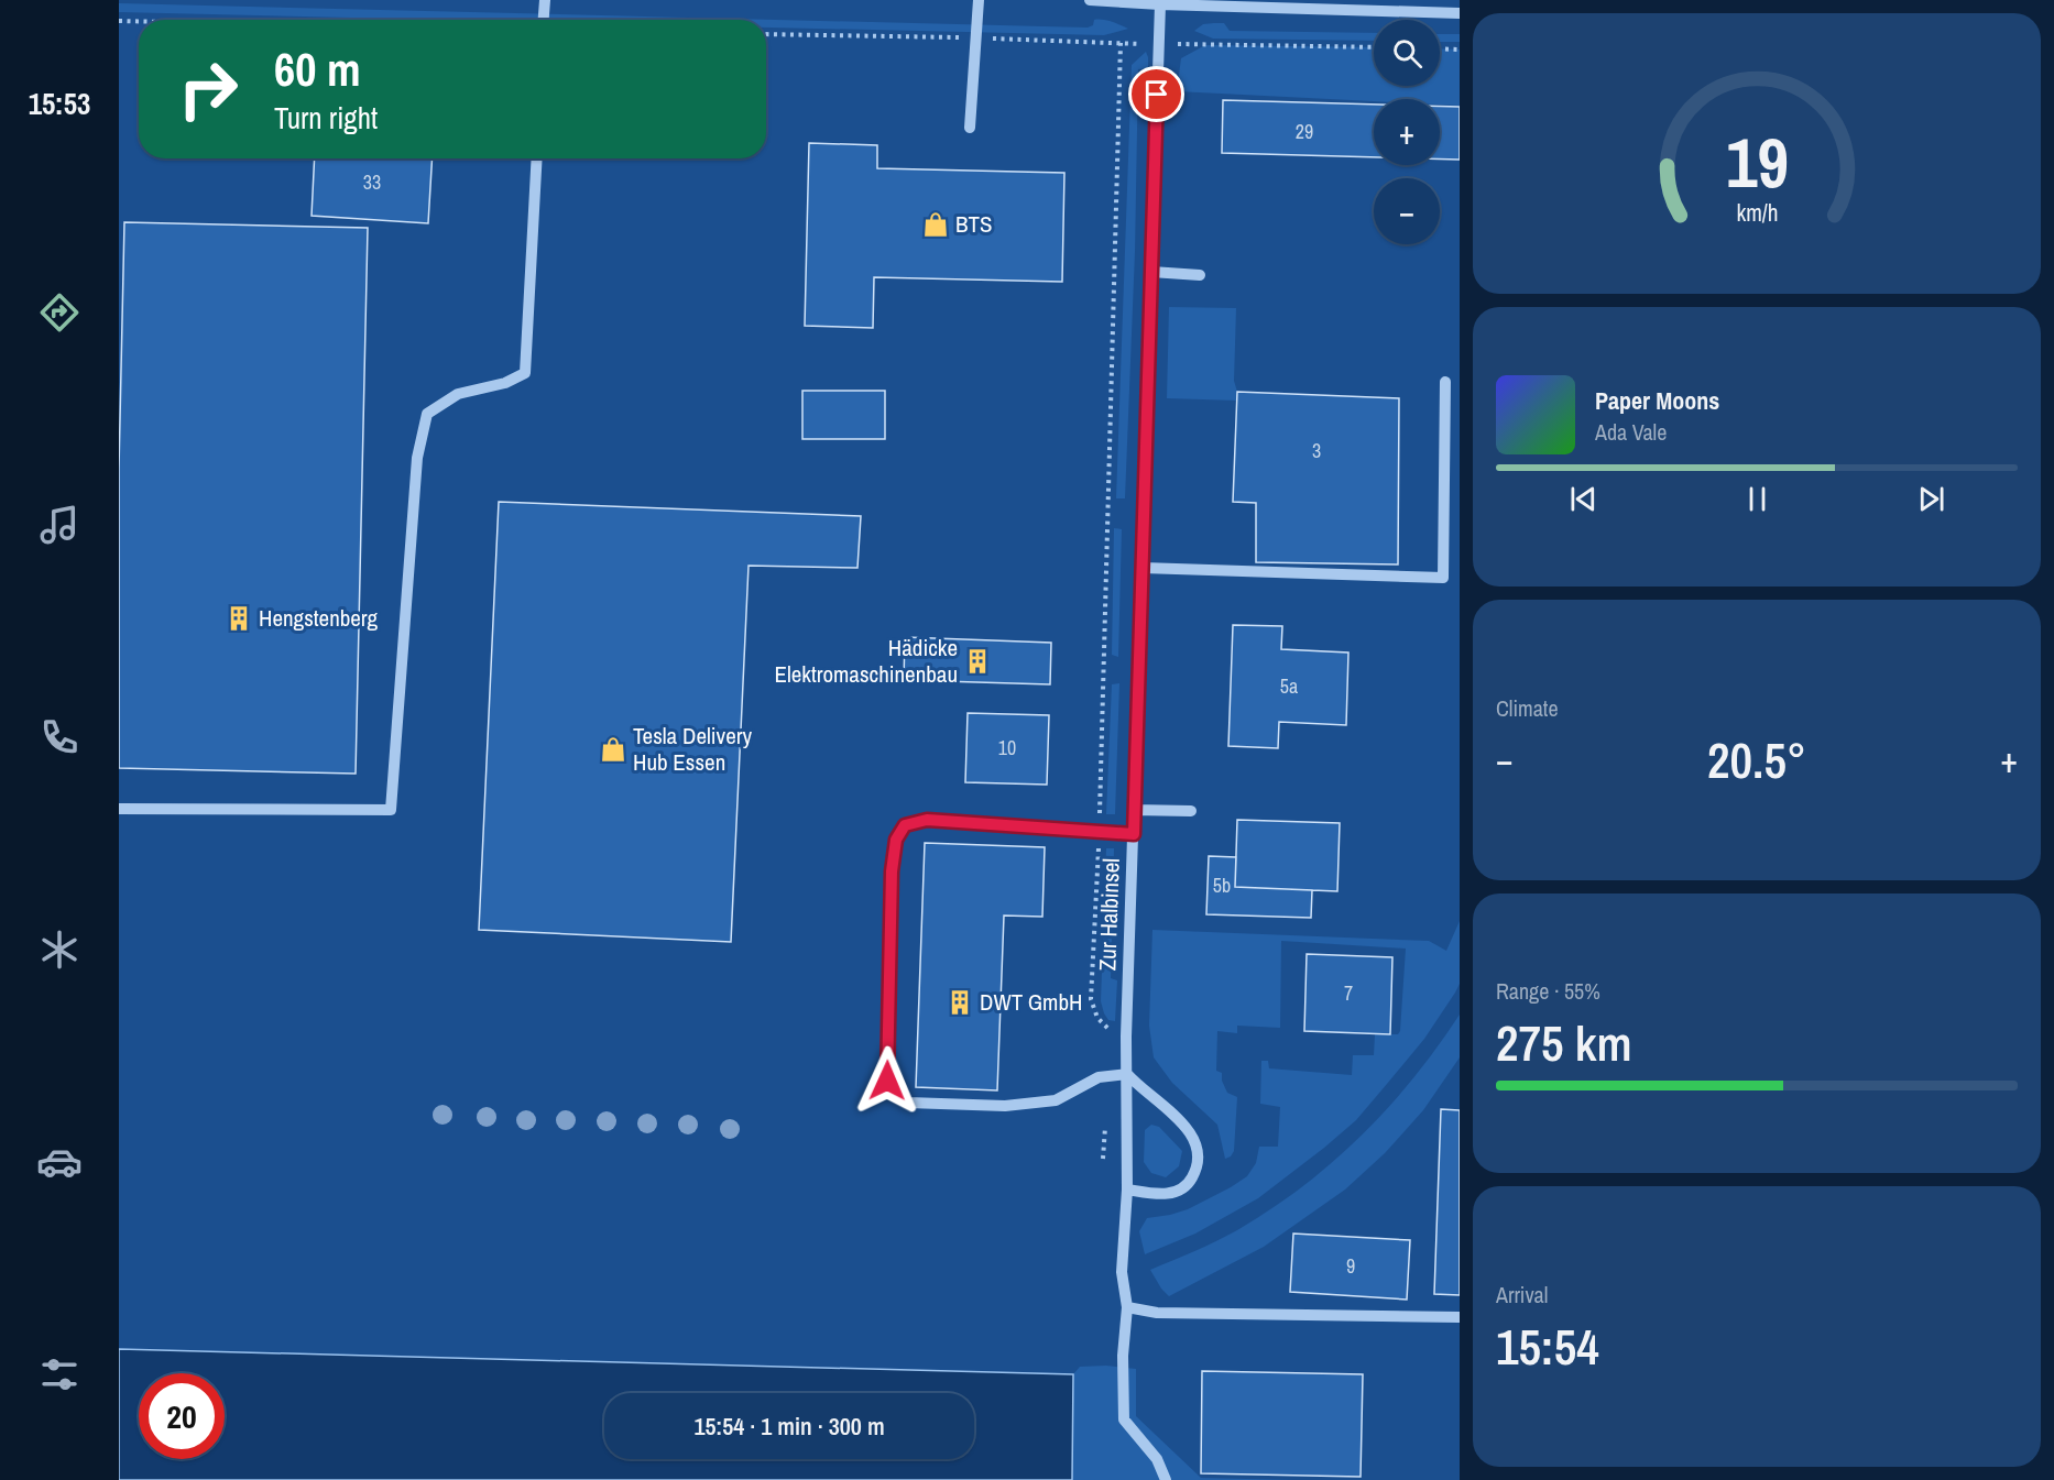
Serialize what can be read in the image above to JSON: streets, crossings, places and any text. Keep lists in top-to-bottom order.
{
  "streets": {
    "street": ["Zur Halbinsel"]
  },
  "places": {
    "shop": ["BTS", "Tesla Delivery Hub Essen"],
    "building": ["Hengstenberg", "Hädicke Elektromaschinenbau", "DWT GmbH"]
  },
  "house_numbers": [
    "29",
    "33",
    "3",
    "5a",
    "10",
    "5b",
    "7",
    "9"
  ],
  "page": {
    "tabs": "15:53",
    "map_buttons": ["+", "−"],
    "turn": ["60 m", "Turn right"],
    "song": ["Paper Moons", "Ada Vale"],
    "tile": [
      "Climate",
      ["Range · 55%", "275 km"],
      ["Arrival", "15:54"]
    ],
    "heat": ["−", "20.5°", "+"],
    "limit": "20",
    "trip": "15:54 · 1 min · 300 m",
    "gauge": ["19", "km/h"]
  }
}
